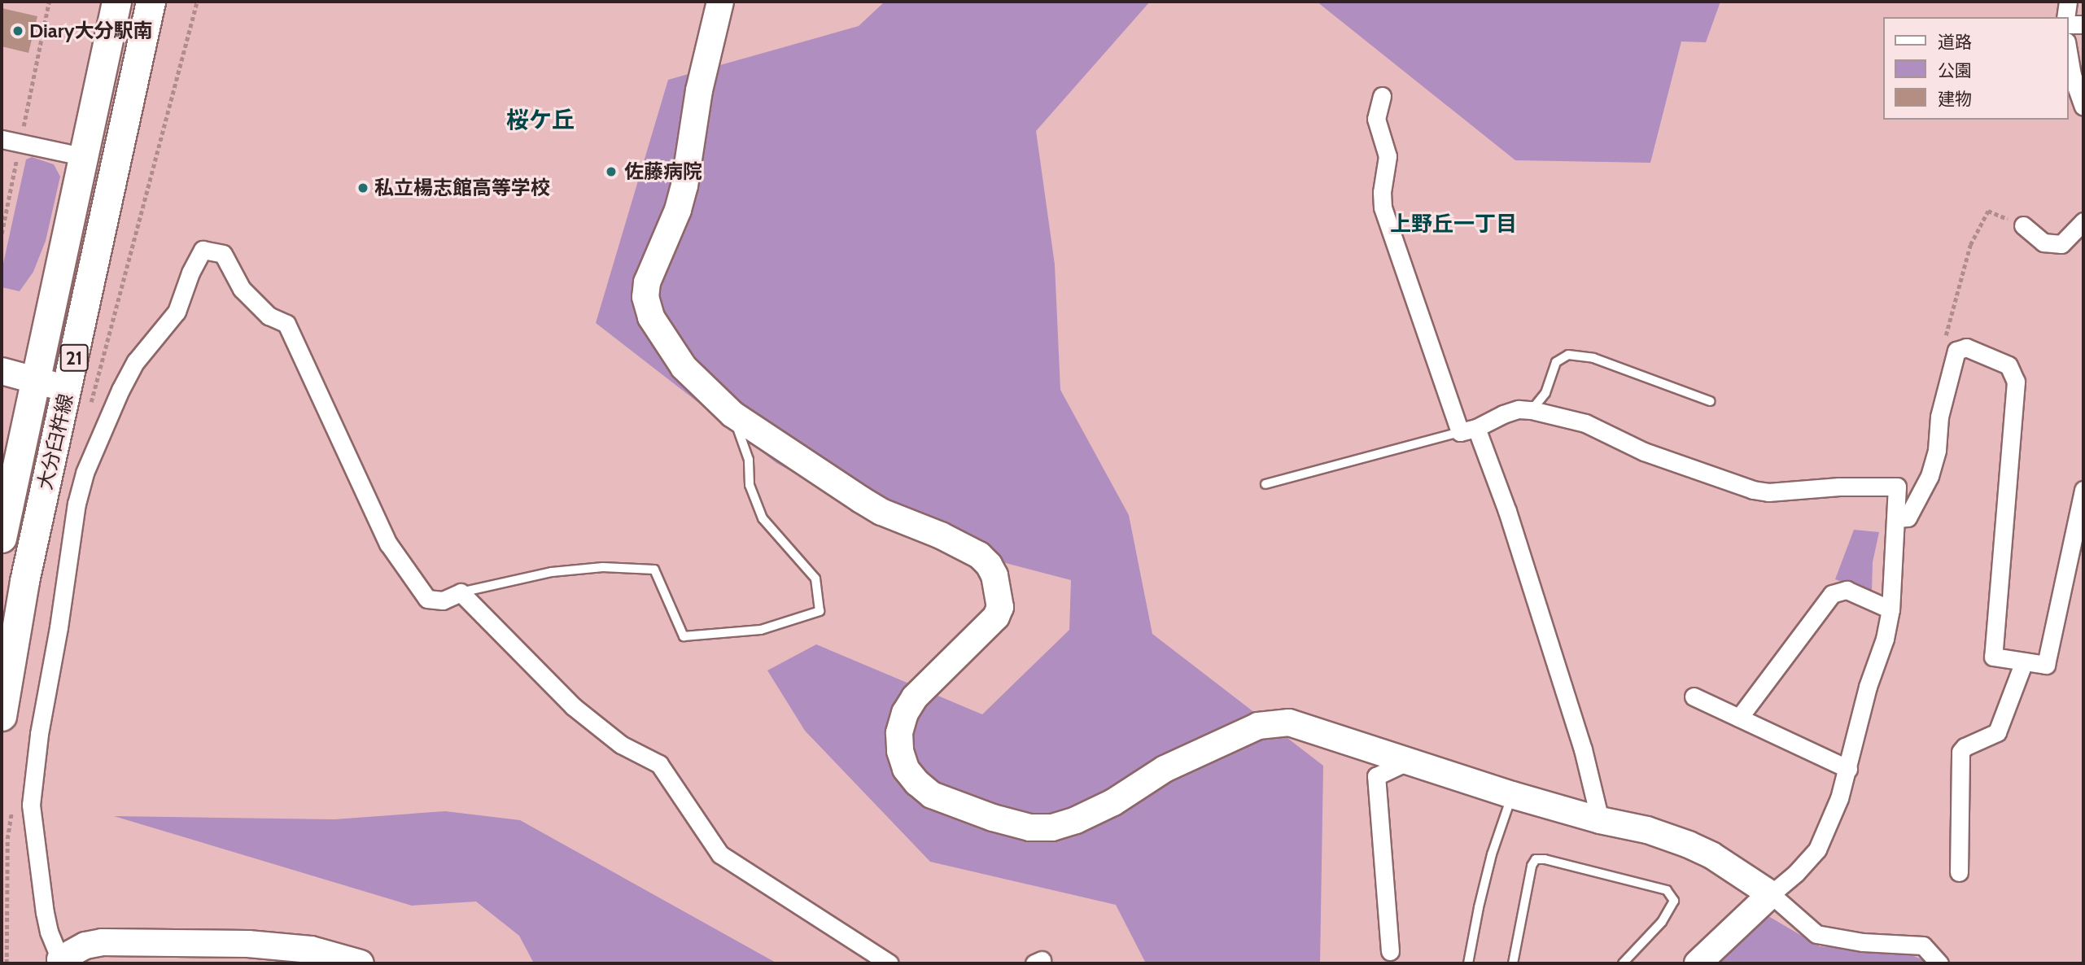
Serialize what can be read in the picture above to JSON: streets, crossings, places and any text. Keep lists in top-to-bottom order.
{
  "streets": {
    "main road": ["21", "大分臼杵線"]
  },
  "districts": ["桜ケ丘", "上野丘一丁目"],
  "places": ["Diary大分駅南", "佐藤病院", "私立楊志館高等学校"],
  "legend": ["道路", "公園", "建物"]
}
